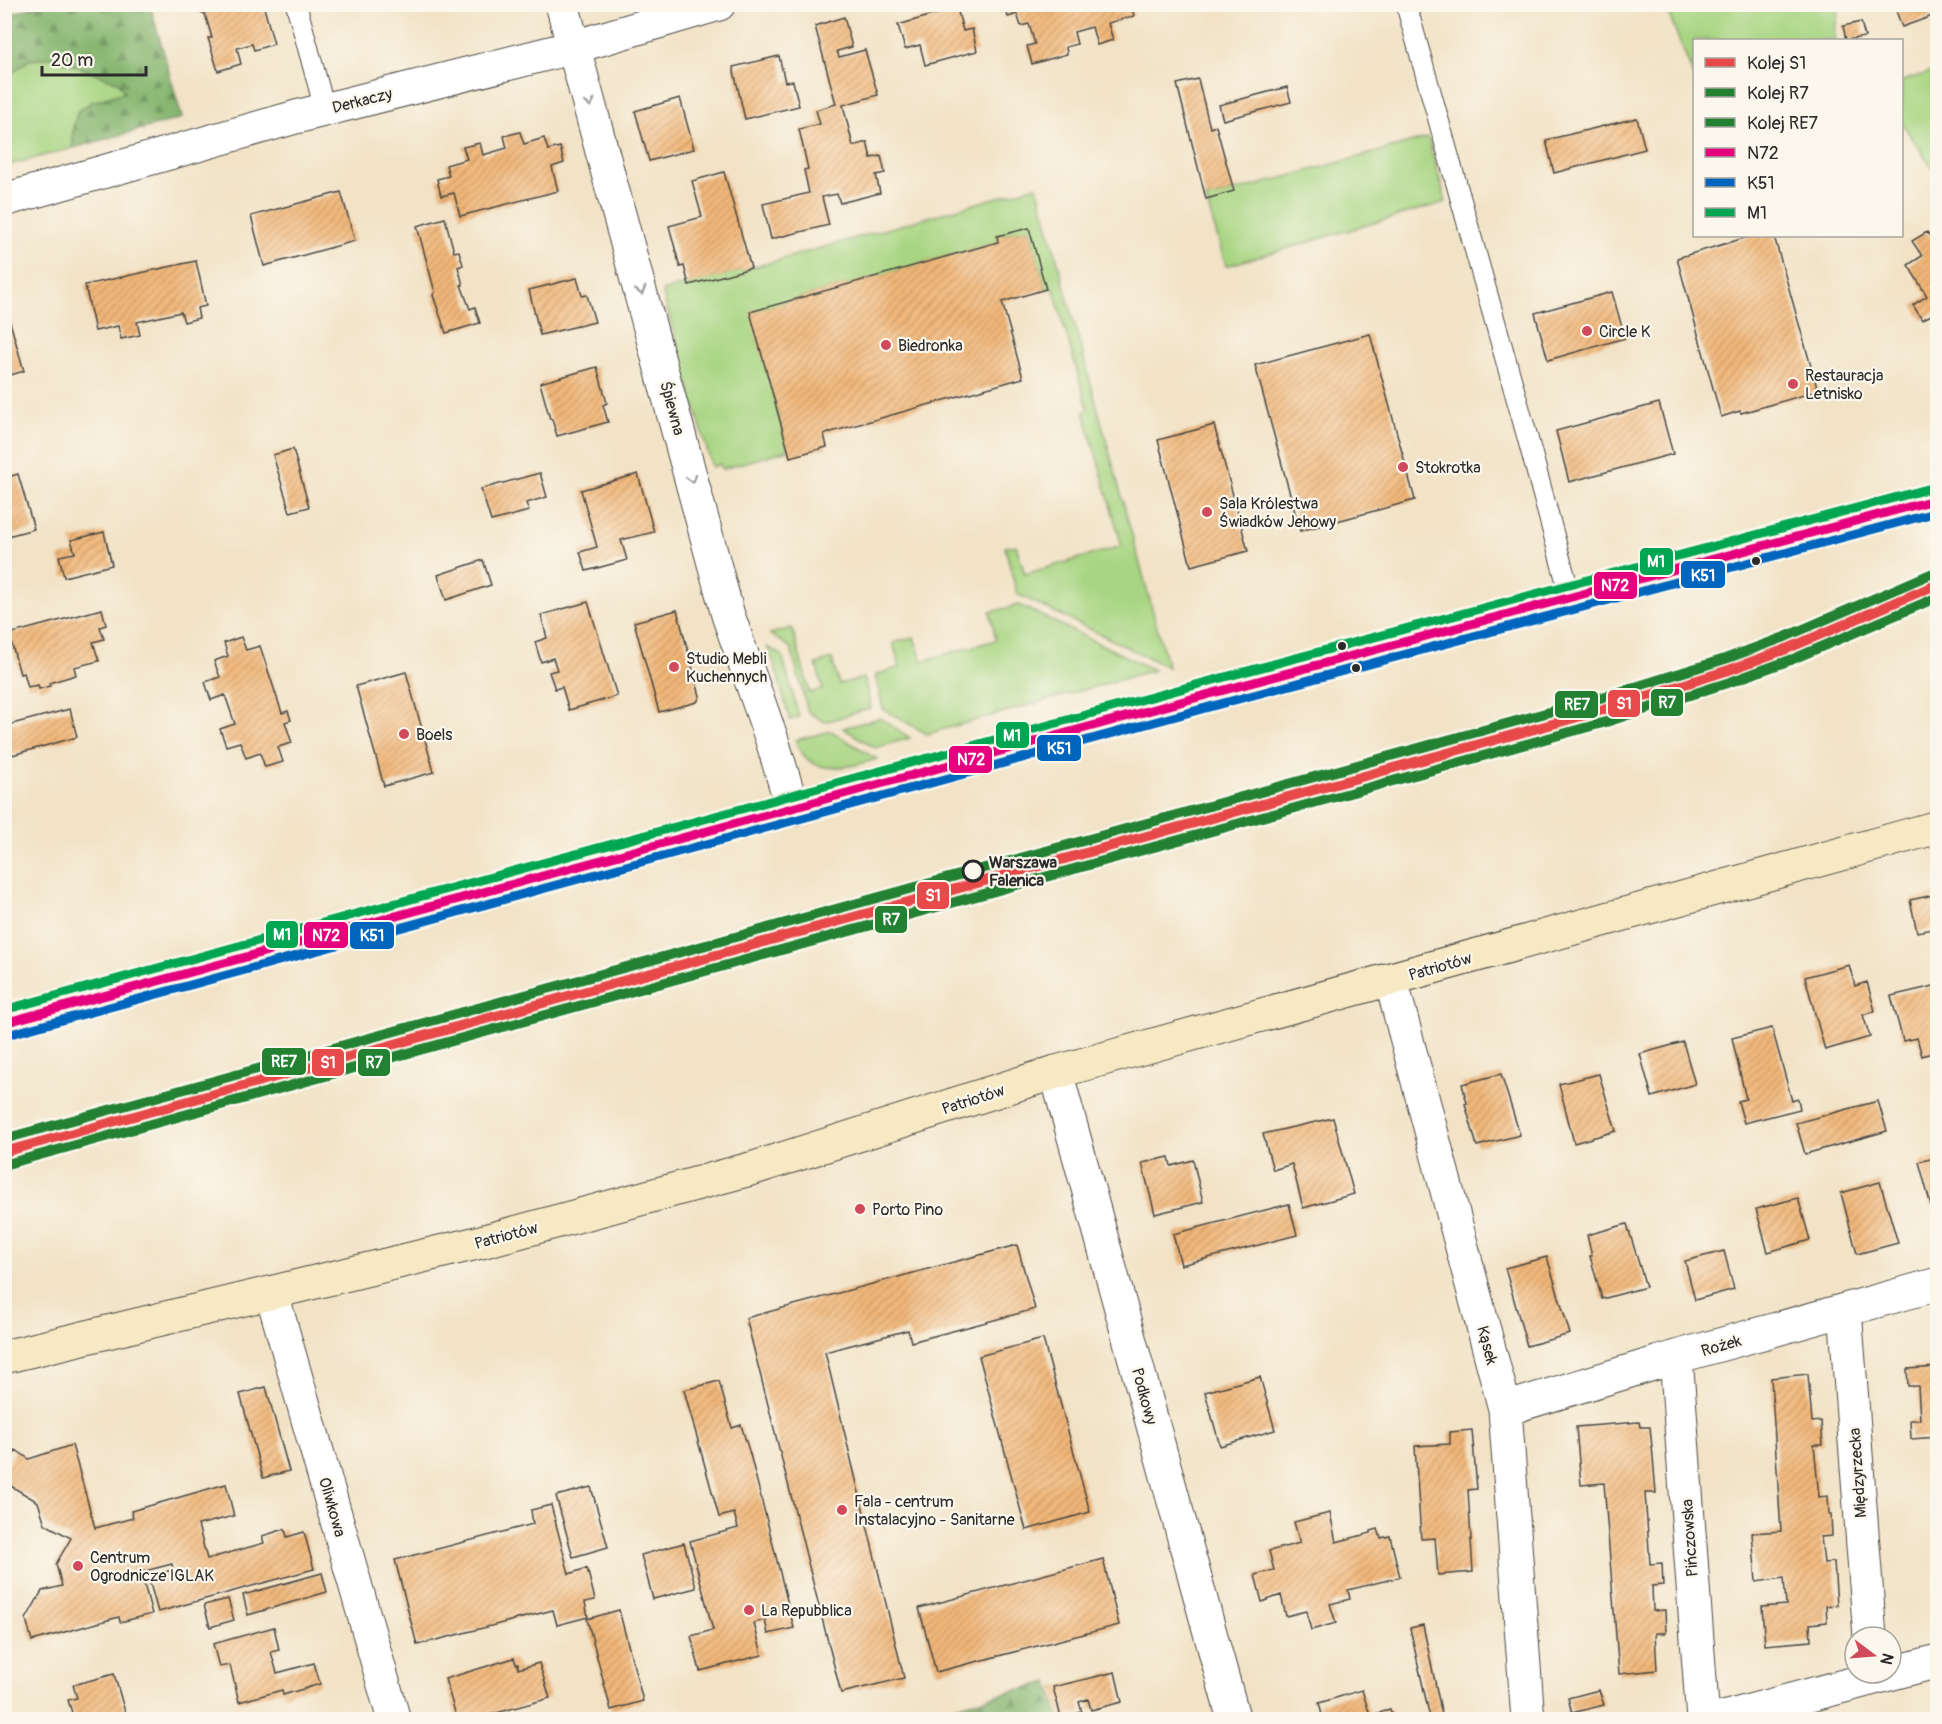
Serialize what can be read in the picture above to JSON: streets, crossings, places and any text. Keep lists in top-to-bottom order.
{
  "streets": {
    "main road": ["Patriotów"],
    "street": [
      "Derkaczy",
      "Śpiewna",
      "Kąsek",
      "Rożek",
      "Podkowy",
      "Międzyrzecka",
      "Oliwkowa",
      "Pińczowska"
    ]
  },
  "crossings": [
    ["Derkaczy", "Śpiewna"],
    ["Patriotów", "Kąsek"],
    ["Patriotów", "Podkowy"],
    ["Patriotów", "Oliwkowa"],
    ["Kąsek", "Rożek"],
    ["Rożek", "Międzyrzecka"],
    ["Rożek", "Pińczowska"]
  ],
  "one_way": ["Śpiewna"],
  "places": [
    "Circle K",
    "Biedronka",
    "Restauracja Letnisko",
    "Stokrotka",
    "Sala Królestwa Świadków Jehowy",
    "Studio Mebli Kuchennych",
    "Boels",
    "Warszawa Falenica",
    "Porto Pino",
    "Fala - centrum Instalacyjno - Sanitarne",
    "Centrum Ogrodnicze IGLAK",
    "La Repubblica"
  ],
  "lines": [
    "transit line M1",
    "transit line N72",
    "transit line K51",
    "rail line RE7",
    "rail line S1",
    "rail line R7"
  ],
  "legend": [
    "Kolej S1",
    "Kolej R7",
    "Kolej RE7",
    "N72",
    "K51",
    "M1"
  ],
  "scale_bar": "20 m",
  "north": "right"
}
